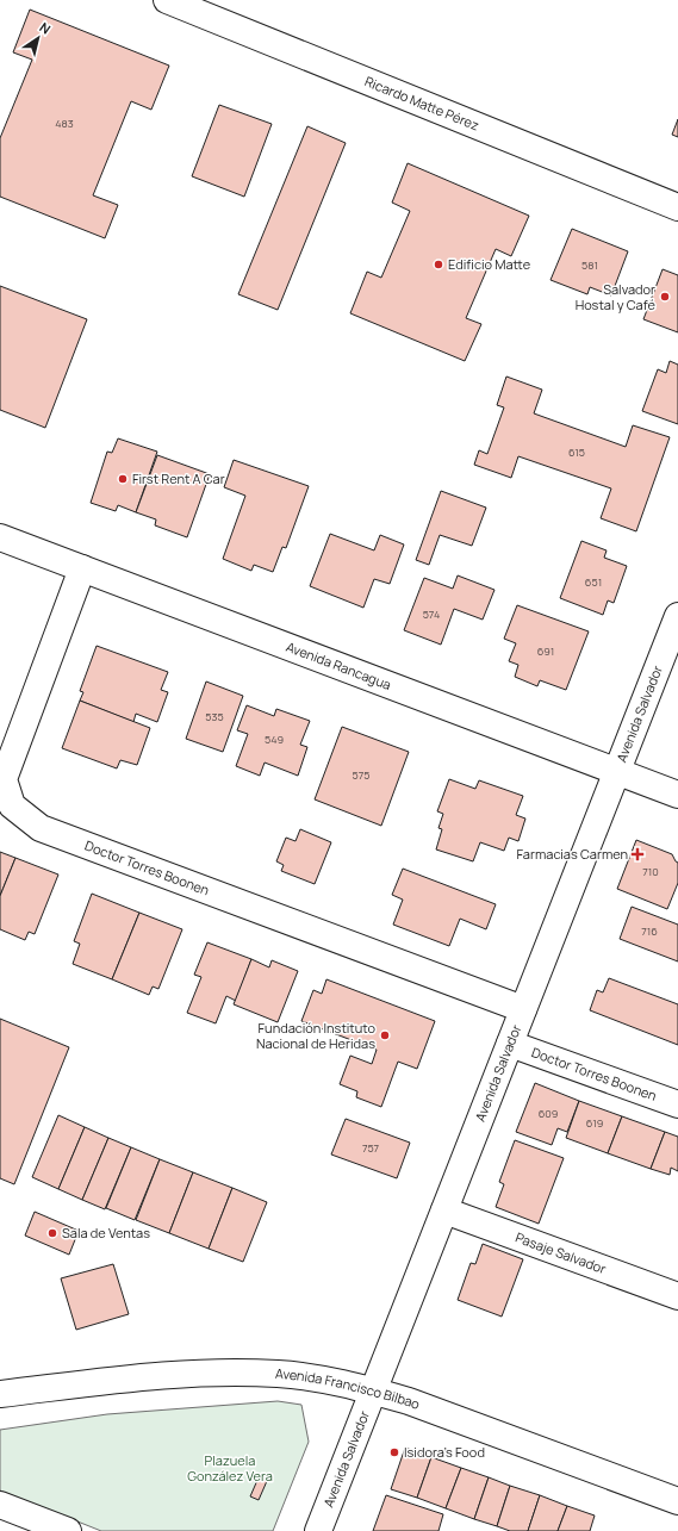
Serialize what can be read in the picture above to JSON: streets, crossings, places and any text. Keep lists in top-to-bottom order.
{
  "streets": {
    "main road": [
      "Ricardo Matte Pérez",
      "Avenida Rancagua",
      "Avenida Salvador",
      "Doctor Torres Boonen",
      "Pasaje Salvador",
      "Avenida Francisco Bilbao"
    ]
  },
  "crossings": [
    ["Avenida Rancagua", "Avenida Salvador"],
    ["Avenida Rancagua", "Doctor Torres Boonen"],
    ["Avenida Salvador", "Doctor Torres Boonen"],
    ["Avenida Salvador", "Pasaje Salvador"],
    ["Avenida Salvador", "Avenida Francisco Bilbao"]
  ],
  "parks": ["Plazuela González Vera"],
  "places": {
    "other": [
      "Edificio Matte",
      "Salvador Hostal y Café",
      "First Rent A Car",
      "Fundación Instituto Nacional de Heridas",
      "Sala de Ventas",
      "Isidora's Food"
    ],
    "health": ["Farmacias Carmen"]
  },
  "house_numbers": [
    "483",
    "581",
    "615",
    "651",
    "574",
    "691",
    "535",
    "549",
    "575",
    "710",
    "716",
    "609",
    "619",
    "757"
  ],
  "north": "top right"
}
